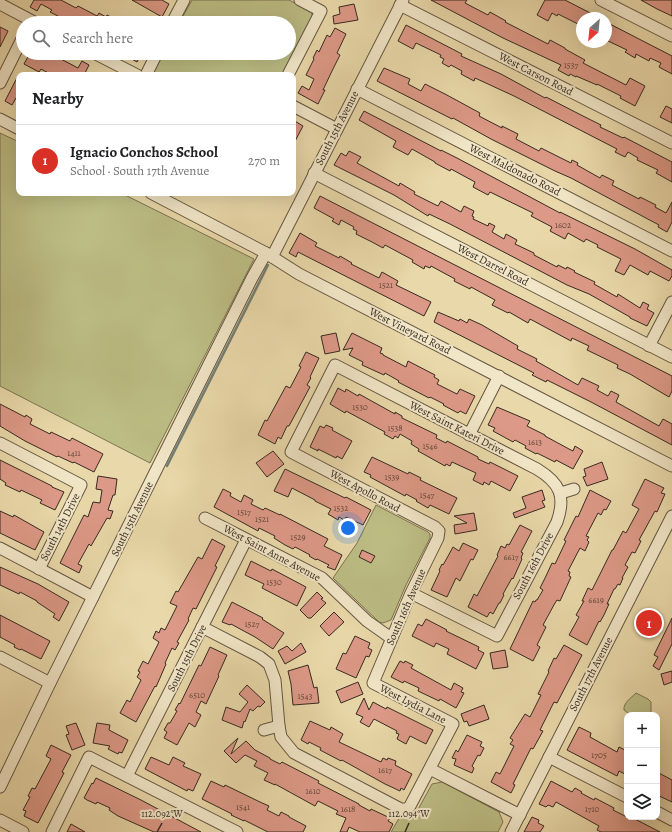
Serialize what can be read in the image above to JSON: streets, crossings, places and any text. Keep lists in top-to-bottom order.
{
  "streets": {
    "street": [
      "West Carson Road",
      "South 15th Avenue",
      "West Maldonado Road",
      "West Darrel Road",
      "West Vineyard Road",
      "West Saint Kateri Drive",
      "West Apollo Road",
      "South 14th Drive",
      "West Saint Anne Avenue",
      "South 16th Drive",
      "South 16th Avenue",
      "South 15th Drive",
      "South 17th Avenue",
      "West Lydia Lane"
    ]
  },
  "crossings": [
    ["West Carson Road", "South 15th Avenue"],
    ["South 15th Avenue", "West Maldonado Road"],
    ["South 15th Avenue", "West Darrel Road"],
    ["South 15th Avenue", "West Vineyard Road"],
    ["West Saint Kateri Drive", "West Apollo Road"],
    ["West Saint Kateri Drive", "South 16th Drive"],
    ["West Apollo Road", "South 16th Avenue"],
    ["West Saint Anne Avenue", "South 16th Avenue"],
    ["West Saint Anne Avenue", "South 15th Drive"],
    ["South 16th Drive", "South 16th Avenue"],
    ["South 16th Avenue", "West Lydia Lane"]
  ],
  "house_numbers": [
    "1537",
    "1602",
    "1521",
    "1530",
    "1538",
    "1613",
    "1546",
    "1411",
    "1539",
    "1547",
    "1532",
    "1517",
    "1521",
    "1529",
    "6617",
    "1530",
    "6619",
    "1527",
    "6510",
    "1543",
    "1705",
    "1617",
    "1610",
    "1541",
    "1618",
    "1710"
  ],
  "north": "bottom left",
  "page": {
    "search": "Search here",
    "heading": "Nearby",
    "list": [
      {
        "mark": "1",
        "name": "Ignacio Conchos School",
        "note": "School · South 17th Avenue",
        "value": "270 m"
      }
    ],
    "pins": "1",
    "map_buttons": ["+", "−"]
  },
  "coordinates": ["112.092°W", "112.094°W"]
}
